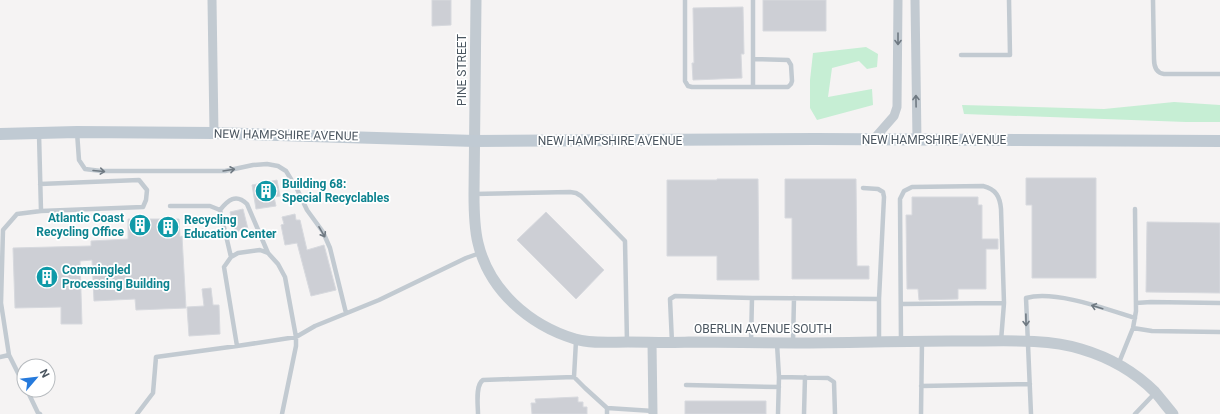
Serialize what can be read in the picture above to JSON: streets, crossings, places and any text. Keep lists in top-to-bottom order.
{
  "streets": {
    "main road": ["NEW HAMPSHIRE AVENUE"],
    "street": ["PINE STREET", "OBERLIN AVENUE SOUTH"]
  },
  "crossings": [
    ["PINE STREET", "NEW HAMPSHIRE AVENUE"],
    ["PINE STREET", "OBERLIN AVENUE SOUTH"],
    ["NEW HAMPSHIRE AVENUE", "OBERLIN AVENUE SOUTH"]
  ],
  "places": {
    "building": [
      "Building 68: Special Recyclables",
      "Atlantic Coast Recycling Office",
      "Recycling Education Center",
      "Commingled Processing Building"
    ]
  },
  "north": "top right"
}
